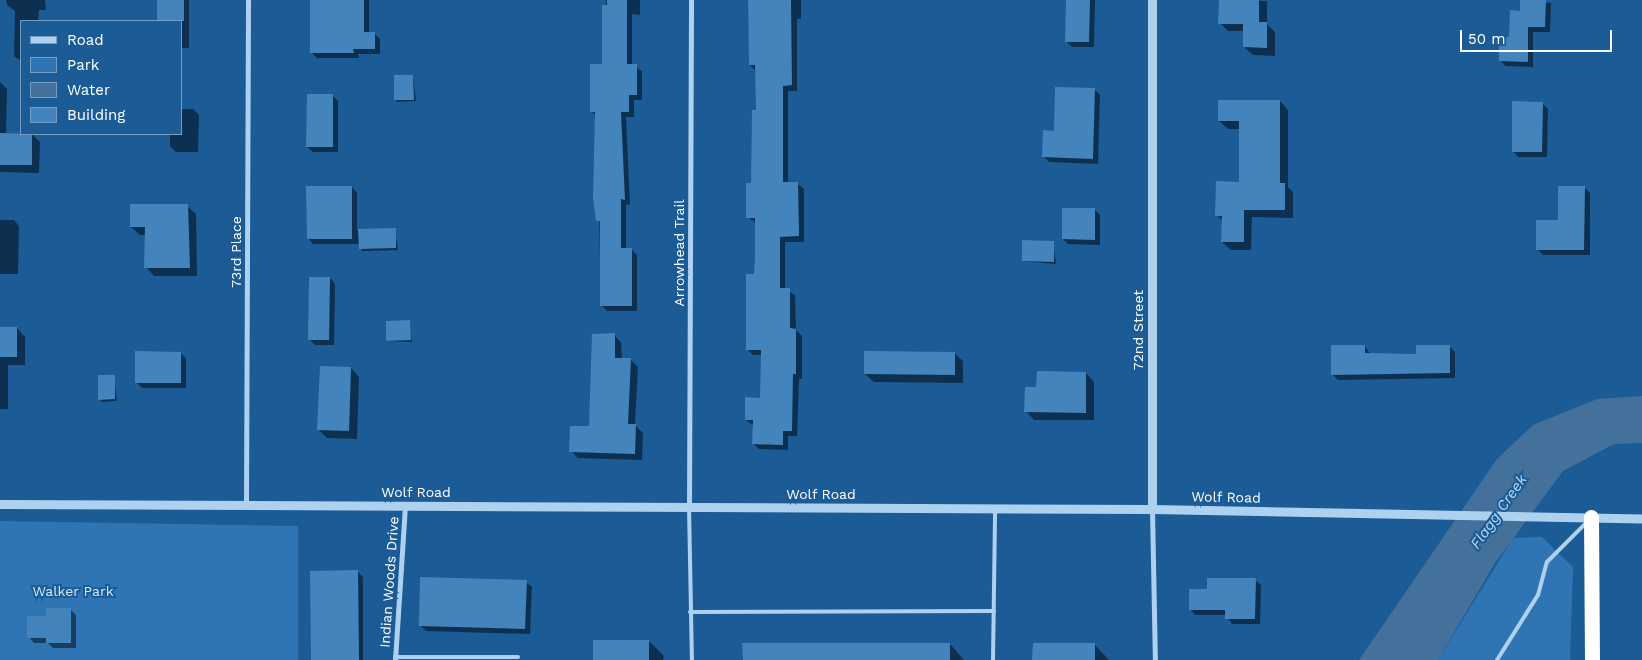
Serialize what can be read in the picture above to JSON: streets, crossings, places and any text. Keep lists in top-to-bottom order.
{
  "streets": {
    "street": [
      "73rd Place",
      "Arrowhead Trail",
      "72nd Street",
      "Wolf Road",
      "Indian Woods Drive"
    ]
  },
  "crossings": [
    ["73rd Place", "Wolf Road"],
    ["Arrowhead Trail", "Wolf Road"],
    ["72nd Street", "Wolf Road"],
    ["Wolf Road", "Indian Woods Drive"]
  ],
  "water": ["Flagg Creek"],
  "parks": ["Walker Park"],
  "legend": [
    "Road",
    "Park",
    "Water",
    "Building"
  ],
  "scale_bar": "50 m"
}
